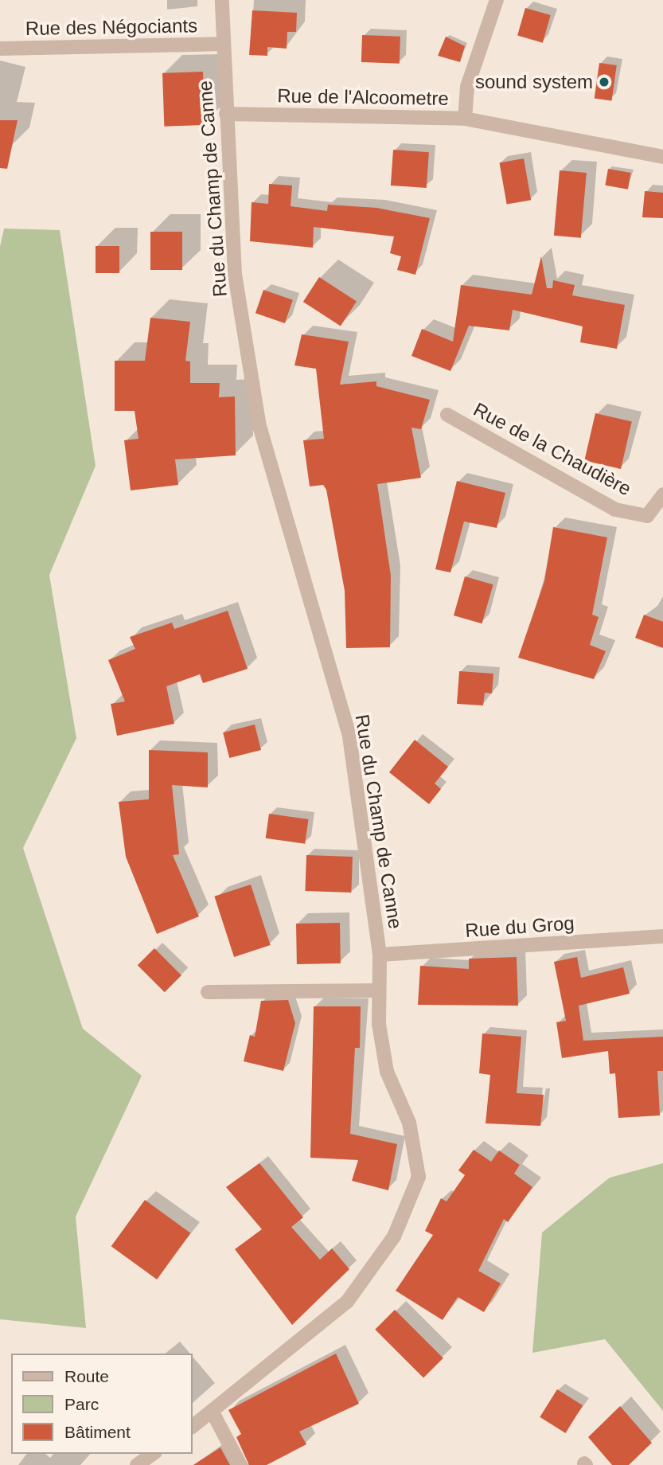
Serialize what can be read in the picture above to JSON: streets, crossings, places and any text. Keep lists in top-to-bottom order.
{
  "streets": {
    "street": [
      "Rue des Négociants",
      "Rue de l'Alcoometre",
      "Rue du Champ de Canne",
      "Rue de la Chaudière",
      "Rue du Grog"
    ]
  },
  "crossings": [
    ["Rue des Négociants", "Rue du Champ de Canne"],
    ["Rue de l'Alcoometre", "Rue du Champ de Canne"],
    ["Rue du Champ de Canne", "Rue du Grog"]
  ],
  "places": ["sound system"],
  "legend": ["Route", "Parc", "Bâtiment"]
}
